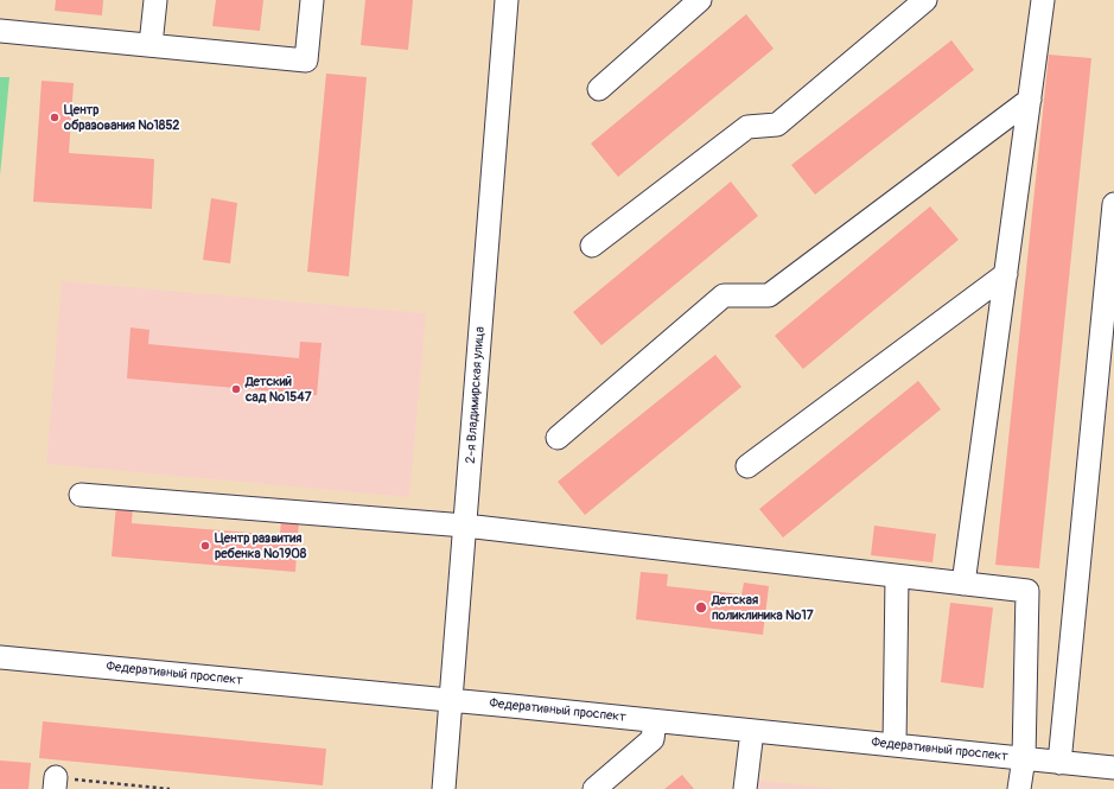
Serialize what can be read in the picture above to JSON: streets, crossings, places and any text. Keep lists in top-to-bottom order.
{
  "streets": {
    "street": ["2-я Владимирская улица", "Федеративный проспект"]
  },
  "crossings": [
    ["2-я Владимирская улица", "Федеративный проспект"]
  ],
  "places": [
    "Центр образования №1852",
    "Детский сад №1547",
    "Центр развития ребенка №1908",
    "Детская поликлиника №17"
  ]
}
